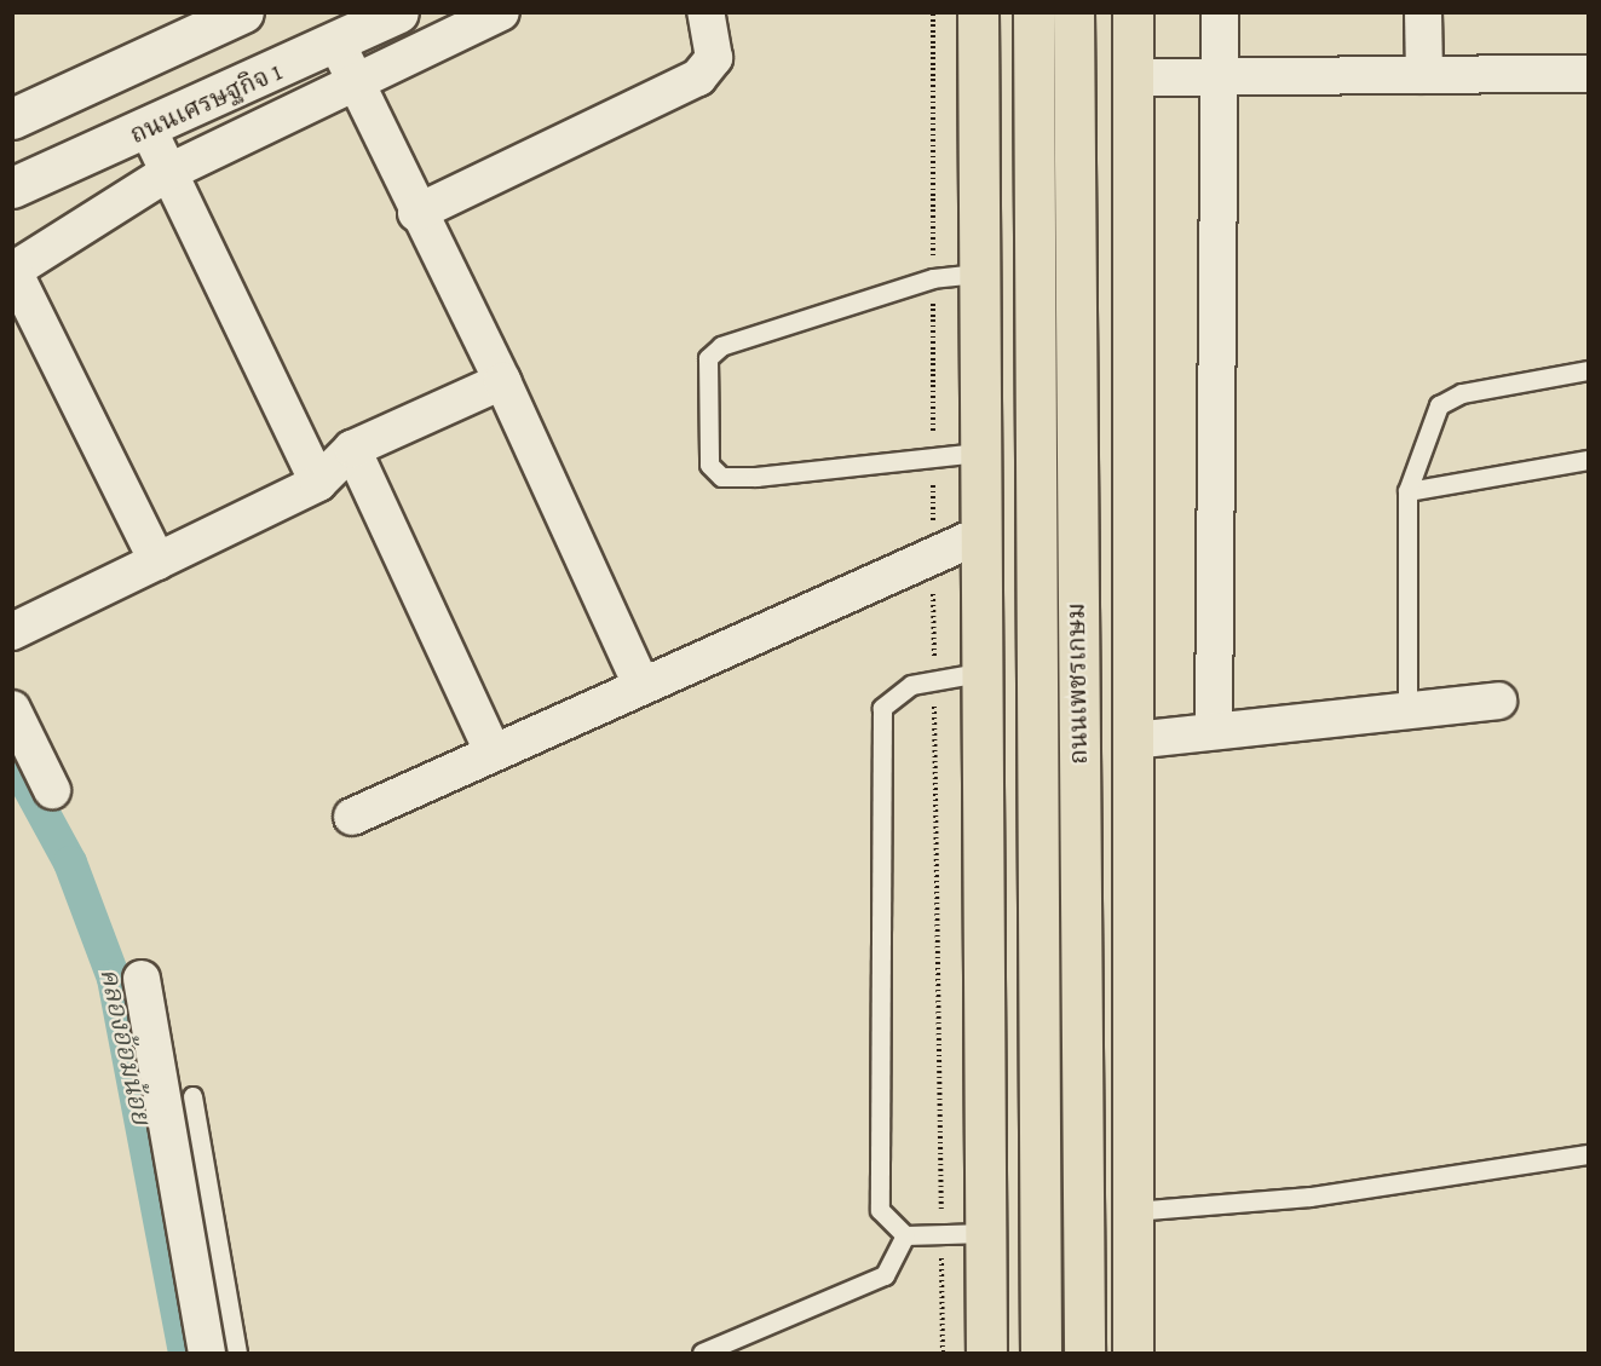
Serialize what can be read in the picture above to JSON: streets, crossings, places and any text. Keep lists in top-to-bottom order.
{
  "streets": {
    "main road": ["ถนนเศรษฐกิจ 1", "ถนนเพชรเกษม"]
  },
  "water": ["คลองอ้อมน้อย"]
}
